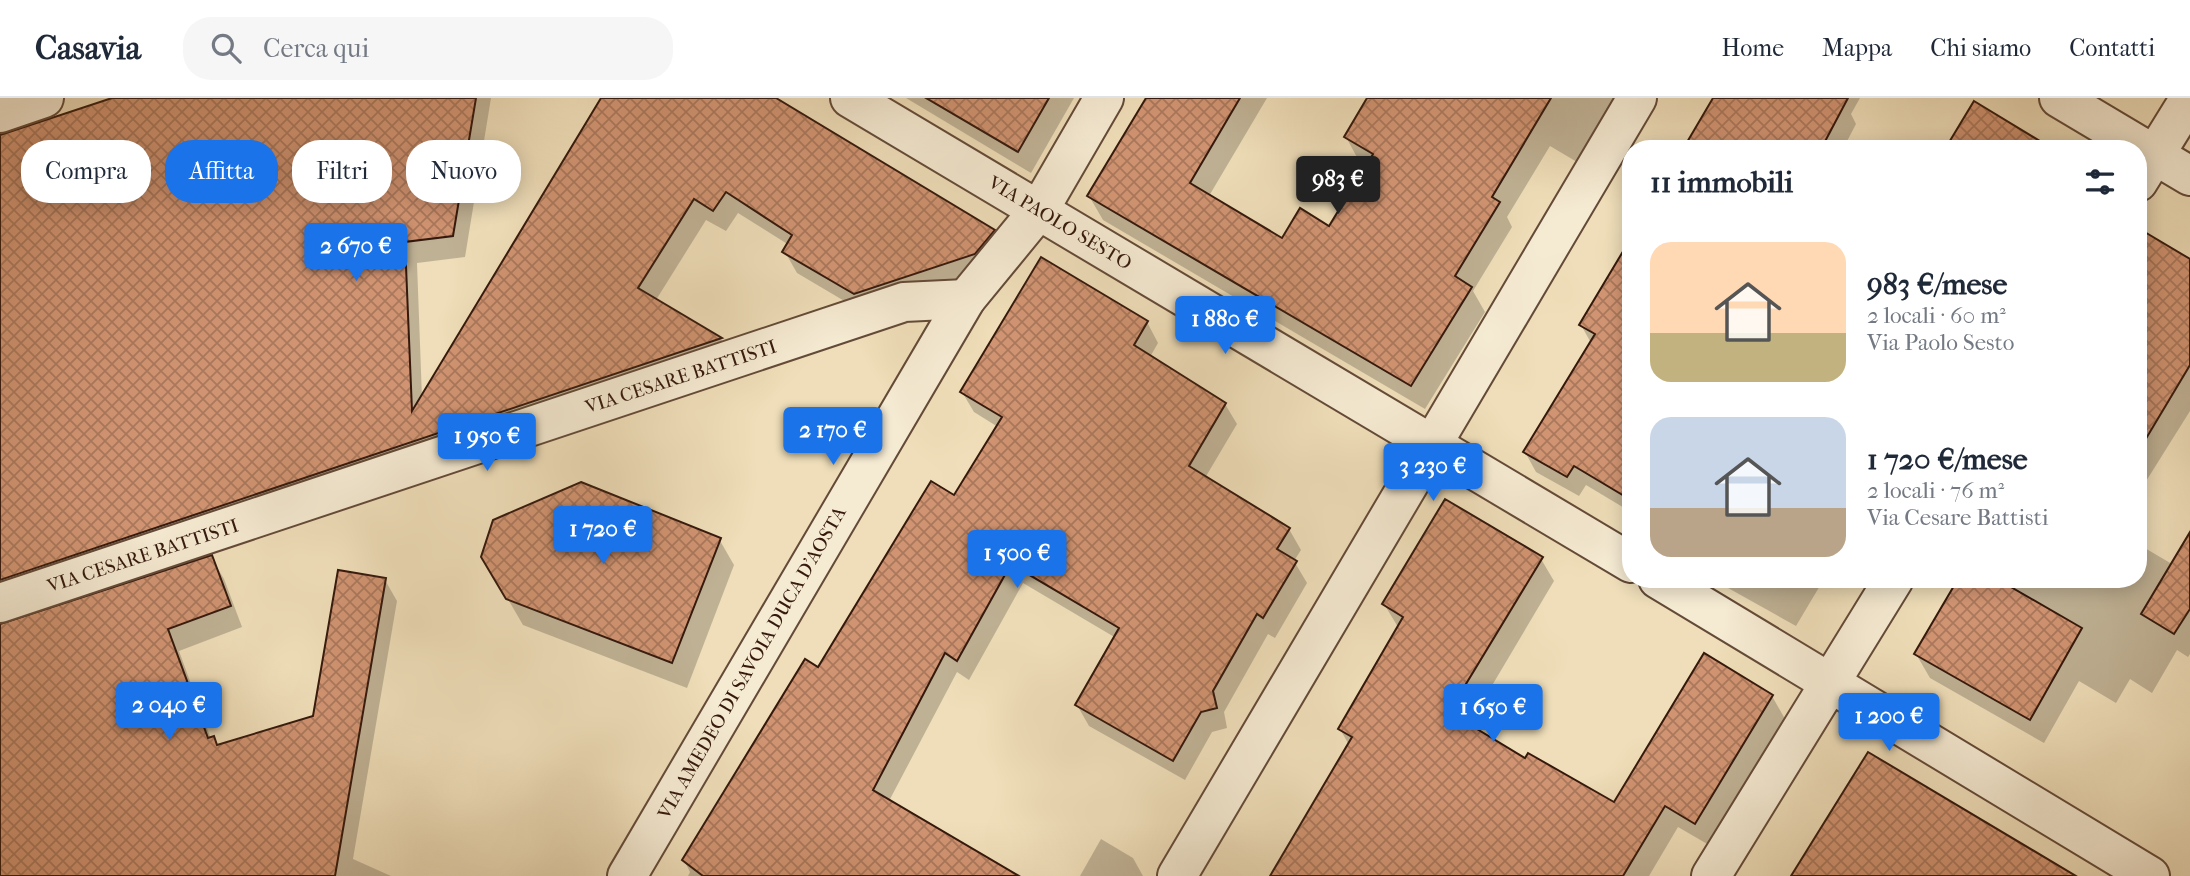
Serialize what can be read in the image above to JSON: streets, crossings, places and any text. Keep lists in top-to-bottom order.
{
  "streets": {
    "street": ["VIA PAOLO SESTO", "VIA CESARE BATTISTI", "VIA AMEDEO DI SAVOIA DUCA D'AOSTA"]
  },
  "crossings": [
    ["VIA PAOLO SESTO", "VIA AMEDEO DI SAVOIA DUCA D'AOSTA"],
    ["VIA CESARE BATTISTI", "VIA AMEDEO DI SAVOIA DUCA D'AOSTA"]
  ],
  "page": {
    "header": "Casavia",
    "search": "Cerca qui",
    "nav": [
      "Home",
      "Mappa",
      "Chi siamo",
      "Contatti"
    ],
    "chip": [
      "Compra",
      "Affitta",
      "Filtri",
      "Nuovo"
    ],
    "heading": "11 immobili",
    "price": [
      "983 €",
      "2 670 €",
      "1 880 €",
      "2 170 €",
      "1 950 €",
      "3 230 €",
      "1 720 €",
      "1 500 €",
      "2 040 €",
      "1 650 €",
      "1 200 €"
    ],
    "list": [
      {
        "name": "983 €/mese",
        "note": "2 locali · 60 m² · Via Paolo Sesto"
      },
      {
        "name": "1 720 €/mese",
        "note": "2 locali · 76 m² · Via Cesare Battisti"
      }
    ]
  }
}
